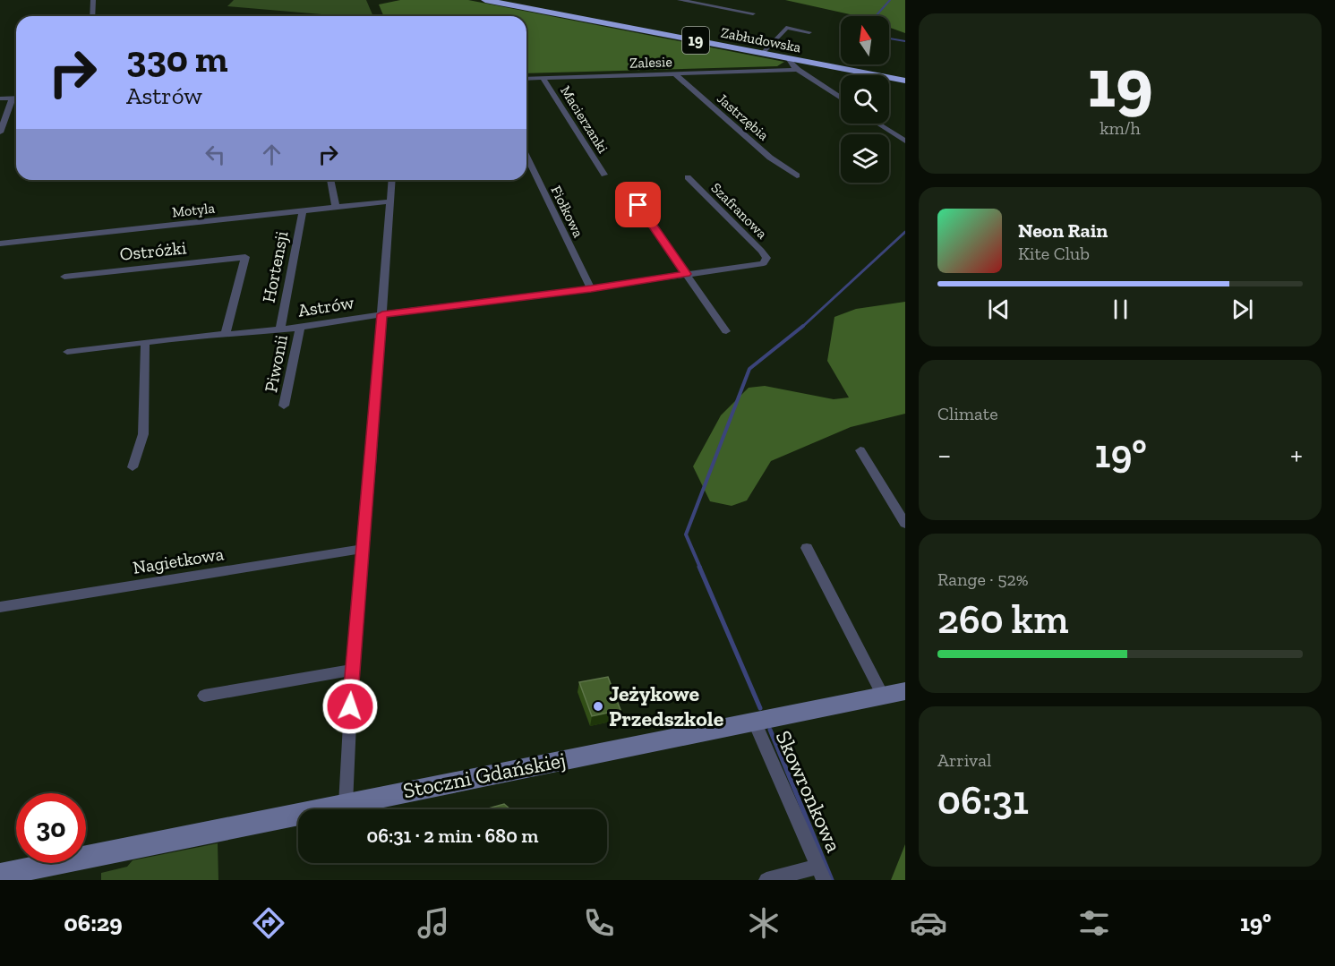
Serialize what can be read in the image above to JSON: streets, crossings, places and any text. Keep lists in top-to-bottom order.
{
  "streets": {
    "highway": ["Zabłudowska", "19"],
    "street": [
      "Zalesie",
      "Jastrzębia",
      "Macierzanki",
      "Motyla",
      "Szafranowa",
      "Fiołkowa",
      "Ostróżki",
      "Hortensji",
      "Astrów",
      "Piwonii",
      "Nagietkowa",
      "Stoczni Gdańskiej",
      "Skowronkowa"
    ]
  },
  "crossings": [
    ["Zalesie", "Jastrzębia"],
    ["Zalesie", "Macierzanki"],
    ["Motyla", "Hortensji"],
    ["Szafranowa", "Astrów"],
    ["Fiołkowa", "Astrów"],
    ["Ostróżki", "Astrów"],
    ["Hortensji", "Astrów"],
    ["Astrów", "Piwonii"],
    ["Stoczni Gdańskiej", "Skowronkowa"]
  ],
  "places": ["Jeżykowe Przedszkole"],
  "north": "top",
  "page": {
    "tile": [
      ["19", "km/h"],
      "Climate",
      ["Range · 52%", "260 km"],
      ["Arrival", "06:31"]
    ],
    "turn": ["330 m", "Astrów"],
    "song": ["Neon Rain", "Kite Club"],
    "heat": ["−", "19°", "+"],
    "limit": "30",
    "trip": "06:31 · 2 min · 680 m",
    "tabs": ["06:29", "19°"]
  }
}
